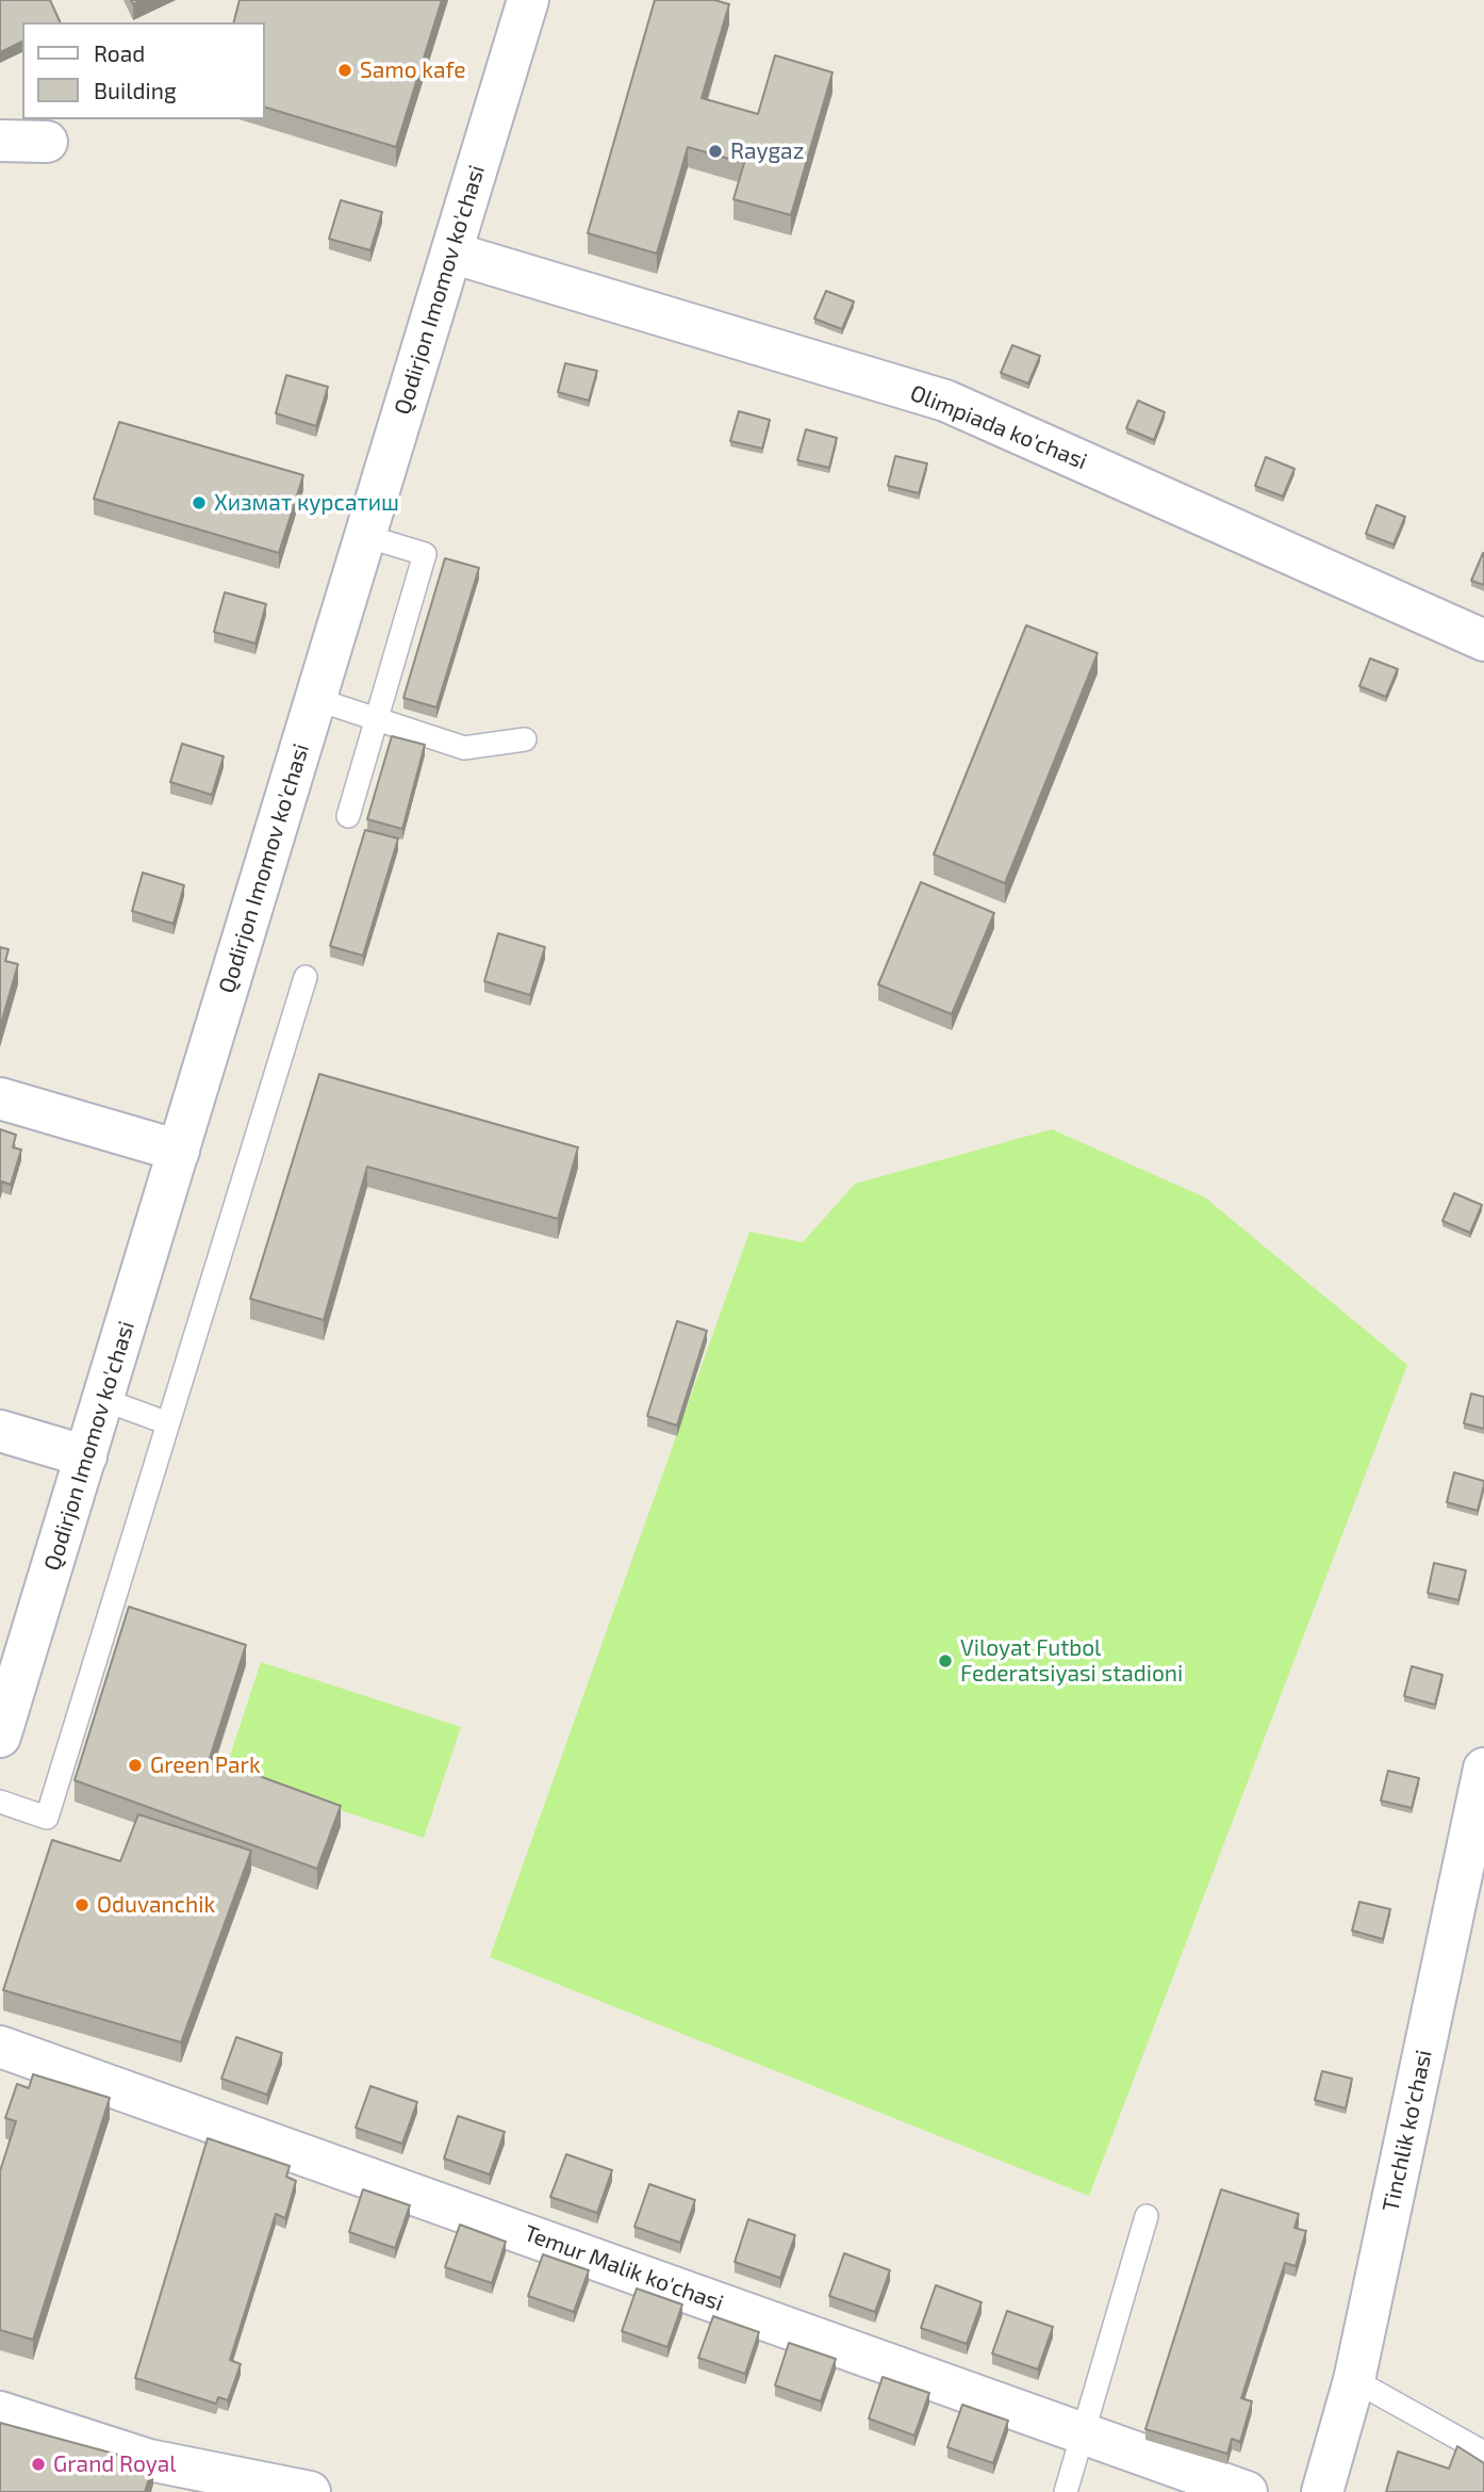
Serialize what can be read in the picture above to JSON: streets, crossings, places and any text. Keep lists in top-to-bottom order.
{
  "streets": {
    "street": [
      "Qodirjon Imomov ko'chasi",
      "Olimpiada ko'chasi",
      "Tinchlik ko'chasi",
      "Temur Malik ko'chasi"
    ]
  },
  "crossings": [
    ["Qodirjon Imomov ko'chasi", "Olimpiada ko'chasi"]
  ],
  "places": [
    "Samo kafe",
    "Raygaz",
    "Хизмат курсатиш",
    "Viloyat Futbol Federatsiyasi stadioni",
    "Green Park",
    "Oduvanchik",
    "Grand Royal"
  ],
  "legend": ["Road", "Building"]
}
